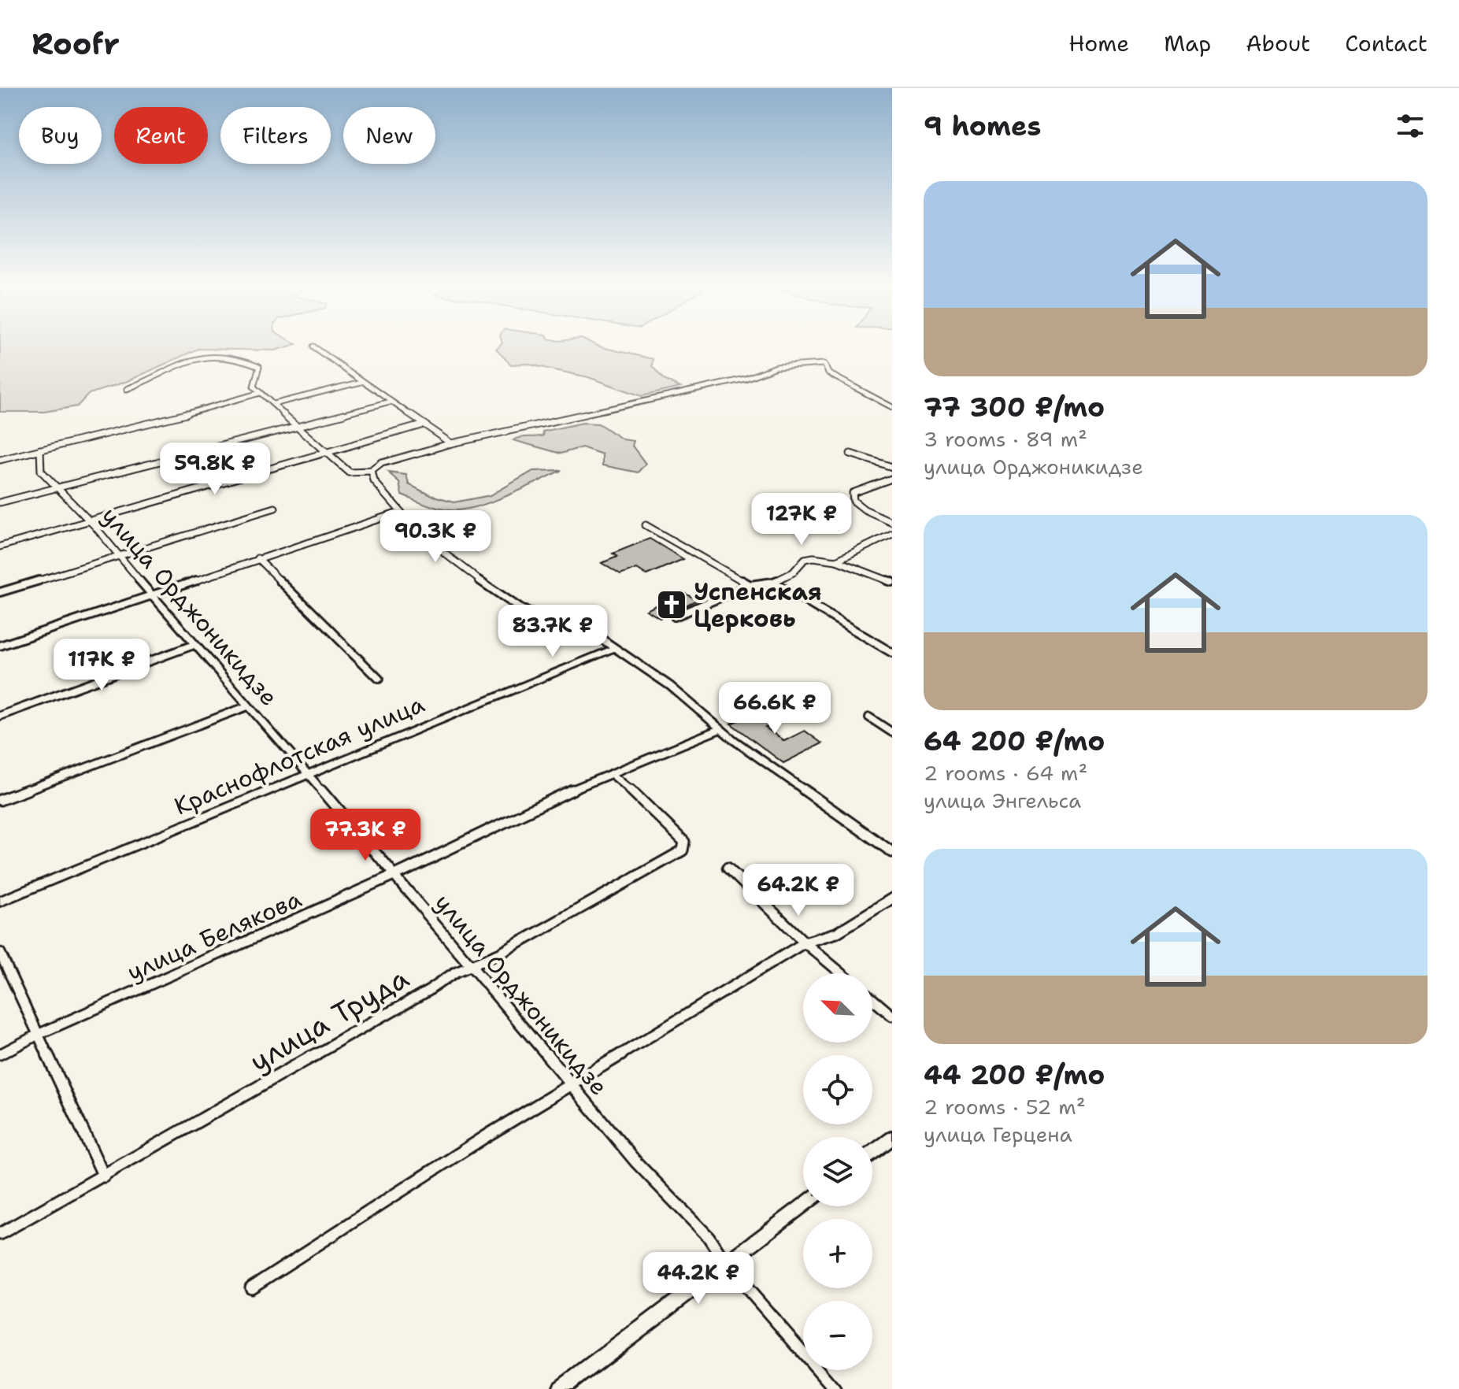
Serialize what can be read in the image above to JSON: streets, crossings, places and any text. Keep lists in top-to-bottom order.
{
  "streets": {
    "street": [
      "улица Орджоникидзе",
      "Краснофлотская улица",
      "улица Белякова",
      "улица Труда"
    ]
  },
  "crossings": [
    ["улица Орджоникидзе", "Краснофлотская улица"],
    ["улица Орджоникидзе", "улица Белякова"],
    ["улица Орджоникидзе", "улица Труда"],
    ["улица Белякова", "улица Труда"]
  ],
  "places": {
    "church": ["Успенская Церковь"]
  },
  "north": "top left",
  "page": {
    "header": "Roofr",
    "nav": [
      "Home",
      "Map",
      "About",
      "Contact"
    ],
    "heading": "9 homes",
    "chip": [
      "Buy",
      "Rent",
      "Filters",
      "New"
    ],
    "list": [
      {
        "name": "77 300 ₽/mo",
        "note": "3 rooms · 89 m² · улица Орджоникидзе"
      },
      {
        "name": "64 200 ₽/mo",
        "note": "2 rooms · 64 m² · улица Энгельса"
      },
      {
        "name": "44 200 ₽/mo",
        "note": "2 rooms · 52 m² · улица Герцена"
      }
    ],
    "price": [
      "59.8K ₽",
      "127K ₽",
      "90.3K ₽",
      "83.7K ₽",
      "117K ₽",
      "66.6K ₽",
      "77.3K ₽",
      "64.2K ₽",
      "44.2K ₽"
    ],
    "map_buttons": ["+", "−"]
  }
}
